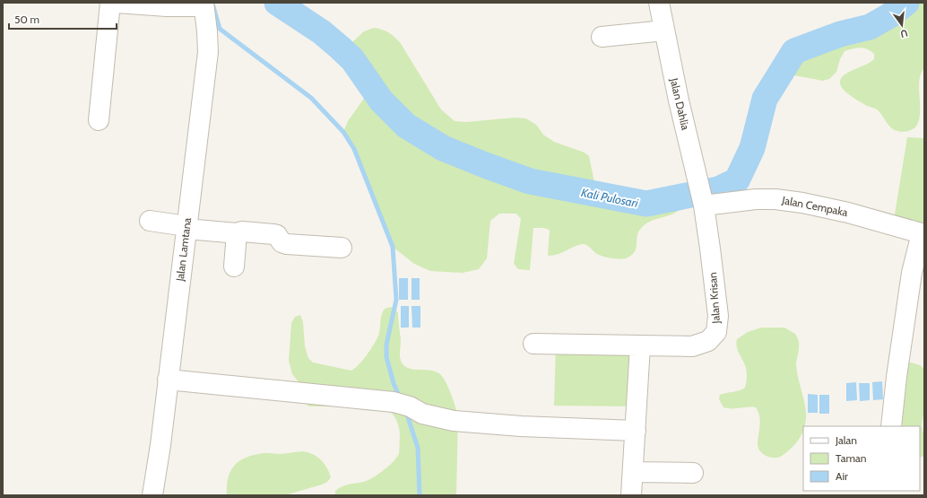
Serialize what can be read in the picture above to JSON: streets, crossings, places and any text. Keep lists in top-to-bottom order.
{
  "streets": {
    "street": [
      "Jalan Dahlia",
      "Jalan Cempaka",
      "Jalan Lamtana",
      "Jalan Krisan"
    ]
  },
  "crossings": [
    ["Jalan Dahlia", "Jalan Cempaka"],
    ["Jalan Dahlia", "Jalan Krisan"],
    ["Jalan Cempaka", "Jalan Krisan"]
  ],
  "water": ["Kali Pulosari"],
  "legend": ["Jalan", "Taman", "Air"],
  "scale_bar": "50 m",
  "north": "bottom"
}
